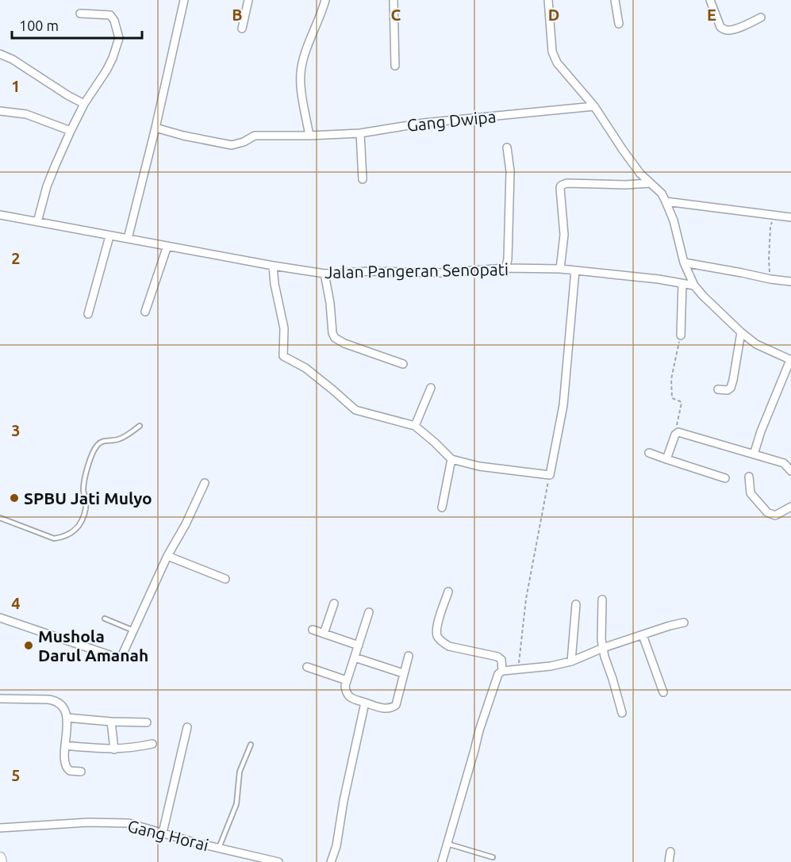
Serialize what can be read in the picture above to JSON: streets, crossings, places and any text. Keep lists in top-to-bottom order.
{
  "streets": {
    "street": ["Gang Dwipa", "Jalan Pangeran Senopati", "Gang Horai"]
  },
  "places": ["SPBU Jati Mulyo", "Mushola Darul Amanah"],
  "scale_bar": "100 m",
  "grid": {
    "columns": [
      "B",
      "C",
      "D",
      "E"
    ],
    "rows": [
      "1",
      "2",
      "3",
      "4",
      "5"
    ]
  }
}
